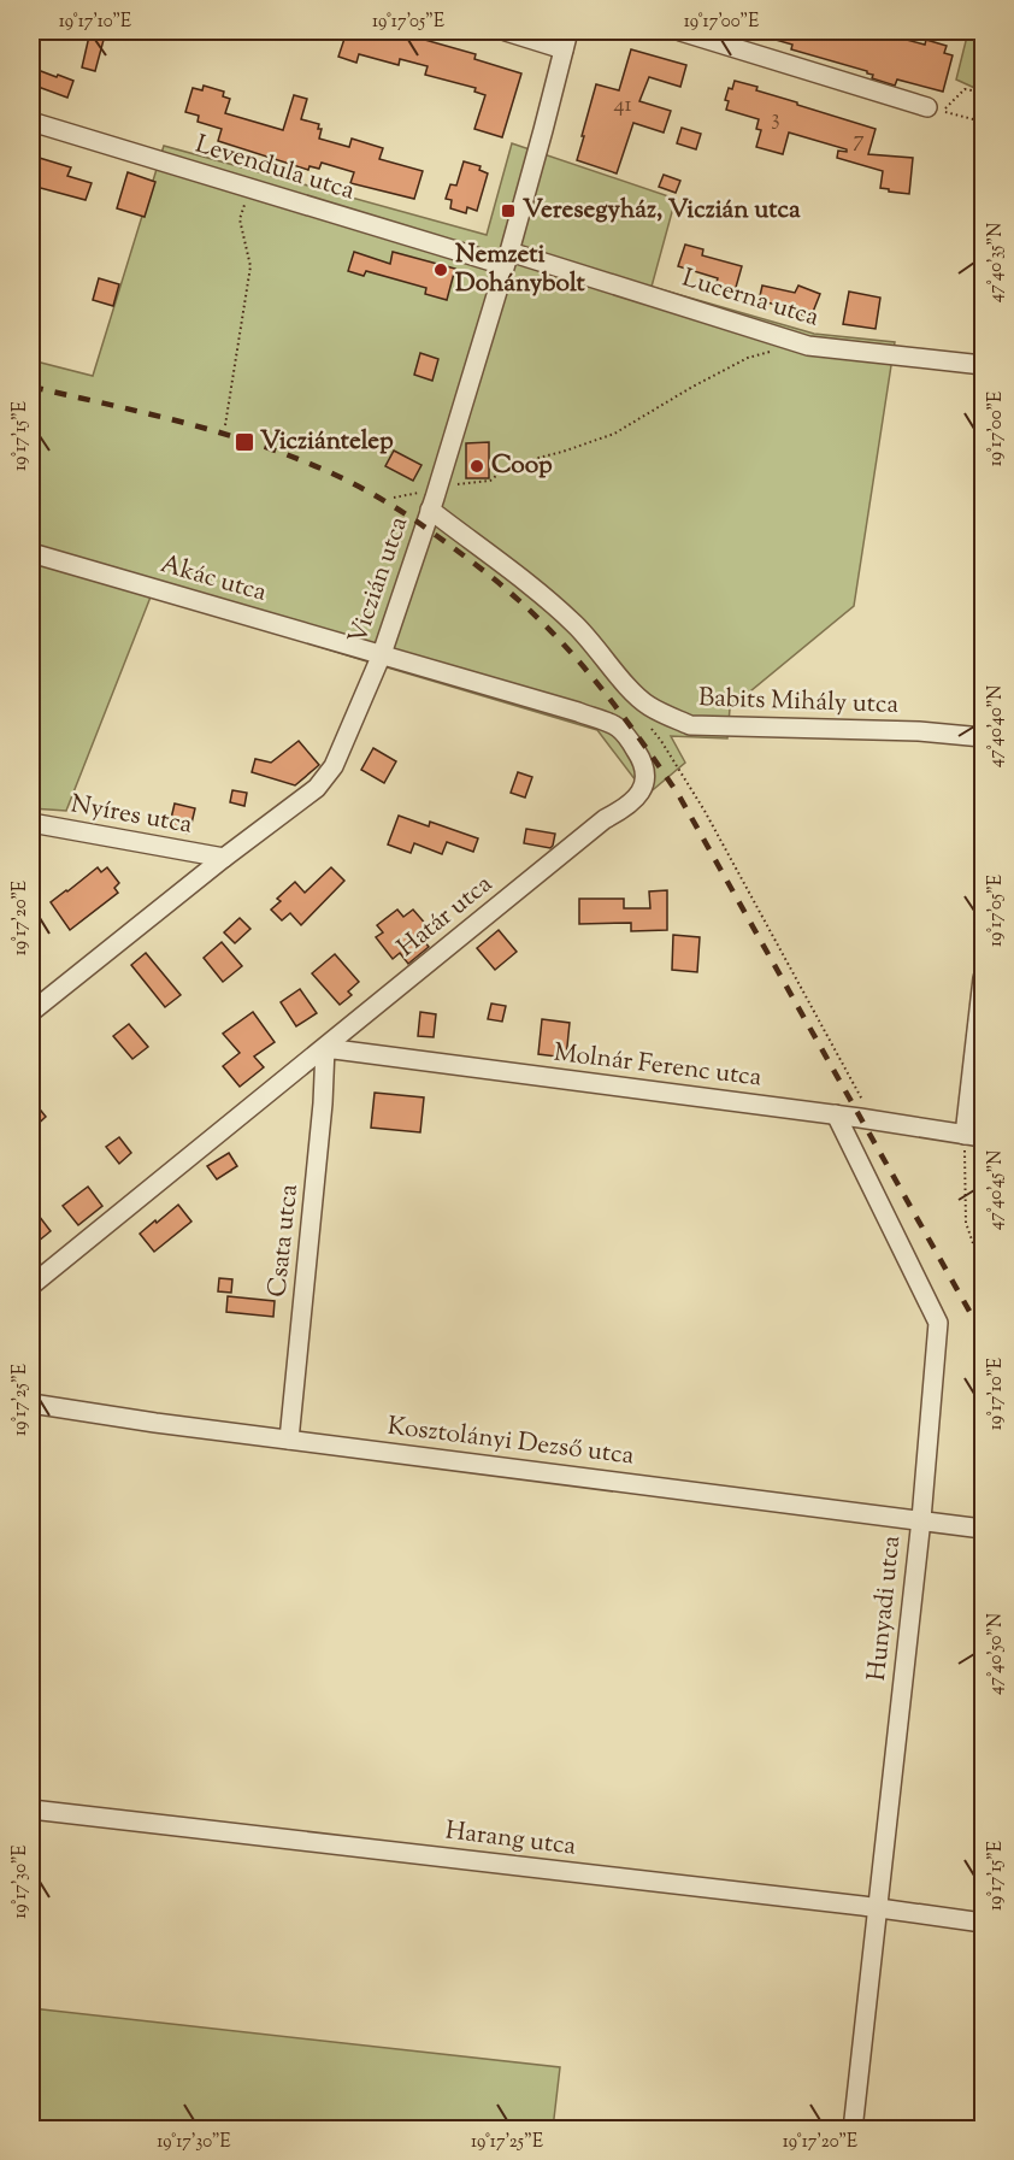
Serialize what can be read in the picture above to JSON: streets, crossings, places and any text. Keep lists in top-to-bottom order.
{
  "streets": {
    "street": [
      "Levendula utca",
      "Lucerna utca",
      "Akác utca",
      "Viczián utca",
      "Babits Mihály utca",
      "Nyíres utca",
      "Határ utca",
      "Molnár Ferenc utca",
      "Csata utca",
      "Kosztolányi Dezső utca",
      "Hunyadi utca",
      "Harang utca"
    ]
  },
  "crossings": [
    ["Levendula utca", "Lucerna utca"],
    ["Levendula utca", "Viczián utca"],
    ["Lucerna utca", "Viczián utca"],
    ["Akác utca", "Viczián utca"],
    ["Akác utca", "Határ utca"],
    ["Viczián utca", "Babits Mihály utca"],
    ["Viczián utca", "Nyíres utca"],
    ["Viczián utca", "Határ utca"],
    ["Határ utca", "Molnár Ferenc utca"],
    ["Határ utca", "Csata utca"],
    ["Molnár Ferenc utca", "Csata utca"],
    ["Molnár Ferenc utca", "Hunyadi utca"],
    ["Csata utca", "Kosztolányi Dezső utca"],
    ["Kosztolányi Dezső utca", "Hunyadi utca"],
    ["Hunyadi utca", "Harang utca"]
  ],
  "places": {
    "transit": ["Veresegyház, Viczián utca", "Vicziántelep"],
    "other": ["Nemzeti Dohánybolt", "Coop"]
  },
  "house_numbers": ["41", "3", "7"],
  "coordinates": [
    "19°17'10\"E",
    "19°17'05\"E",
    "19°17'00\"E",
    "47°40'35\"N",
    "19°17'15\"E",
    "47°40'40\"N",
    "19°17'20\"E",
    "47°40'45\"N",
    "19°17'25\"E",
    "47°40'50\"N",
    "19°17'30\"E"
  ]
}
